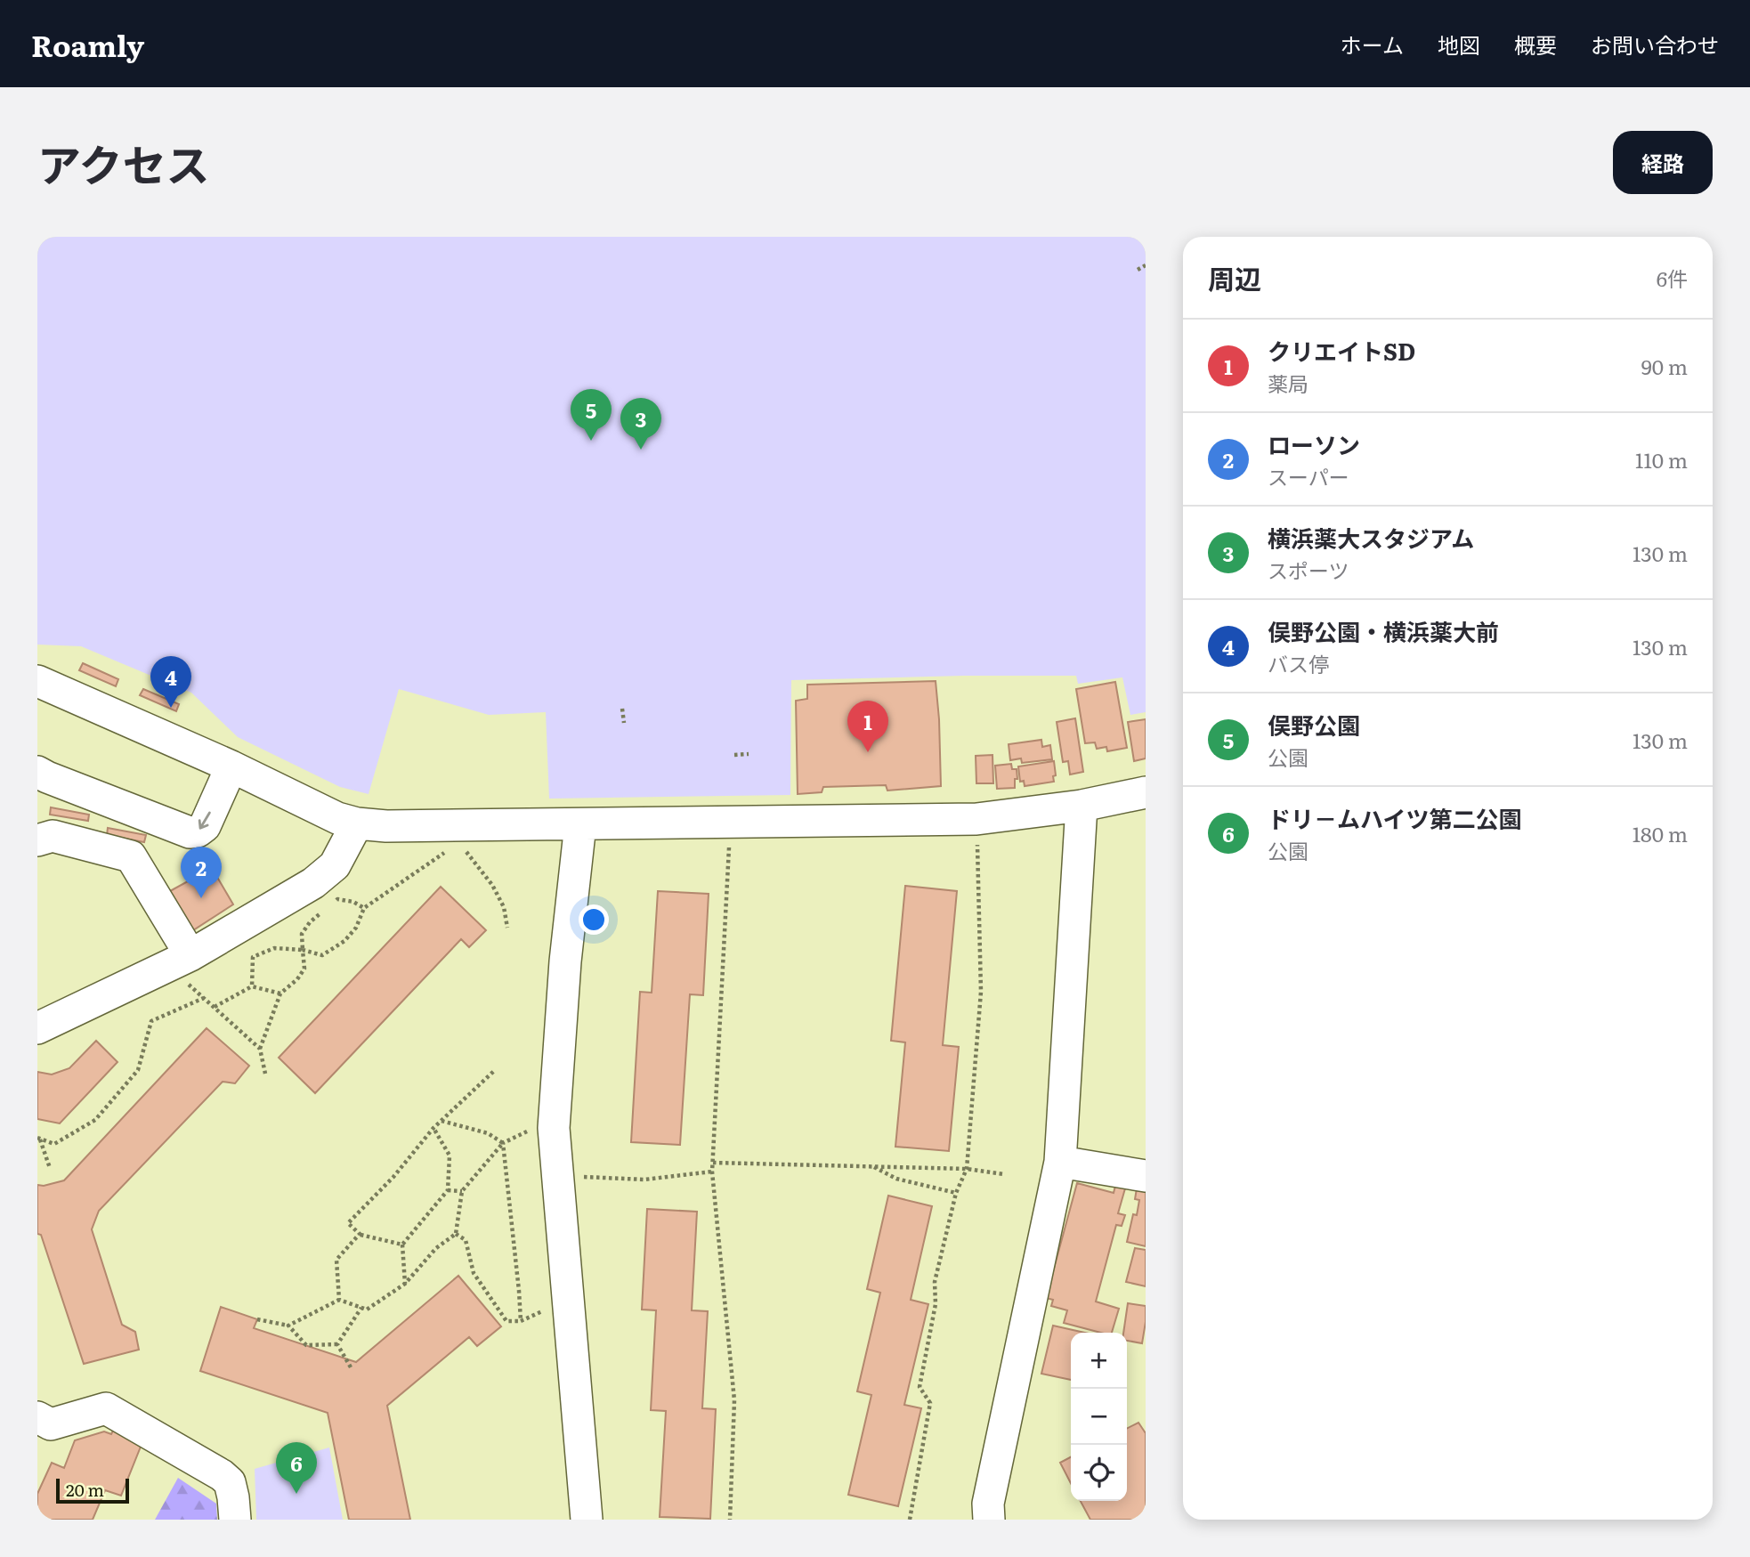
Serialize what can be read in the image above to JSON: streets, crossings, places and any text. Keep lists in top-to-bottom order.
{
  "scale_bar": "20 m",
  "page": {
    "header": "Roamly",
    "nav": [
      "ホーム",
      "地図",
      "概要",
      "お問い合わせ"
    ],
    "title": "アクセス",
    "buttons": "経路",
    "heading": ["周辺", "6件"],
    "list": [
      {
        "mark": "1",
        "name": "クリエイトSD",
        "note": "薬局",
        "value": "90 m"
      },
      {
        "mark": "2",
        "name": "ローソン",
        "note": "スーパー",
        "value": "110 m"
      },
      {
        "mark": "3",
        "name": "横浜薬大スタジアム",
        "note": "スポーツ",
        "value": "130 m"
      },
      {
        "mark": "4",
        "name": "俣野公園・横浜薬大前",
        "note": "バス停",
        "value": "130 m"
      },
      {
        "mark": "5",
        "name": "俣野公園",
        "note": "公園",
        "value": "130 m"
      },
      {
        "mark": "6",
        "name": "ドリ－ムハイツ第二公園",
        "note": "公園",
        "value": "180 m"
      }
    ],
    "pins": [
      "5",
      "3",
      "4",
      "1",
      "2",
      "6"
    ],
    "map_buttons": ["+", "−"],
    "scale": "20 m"
  }
}
